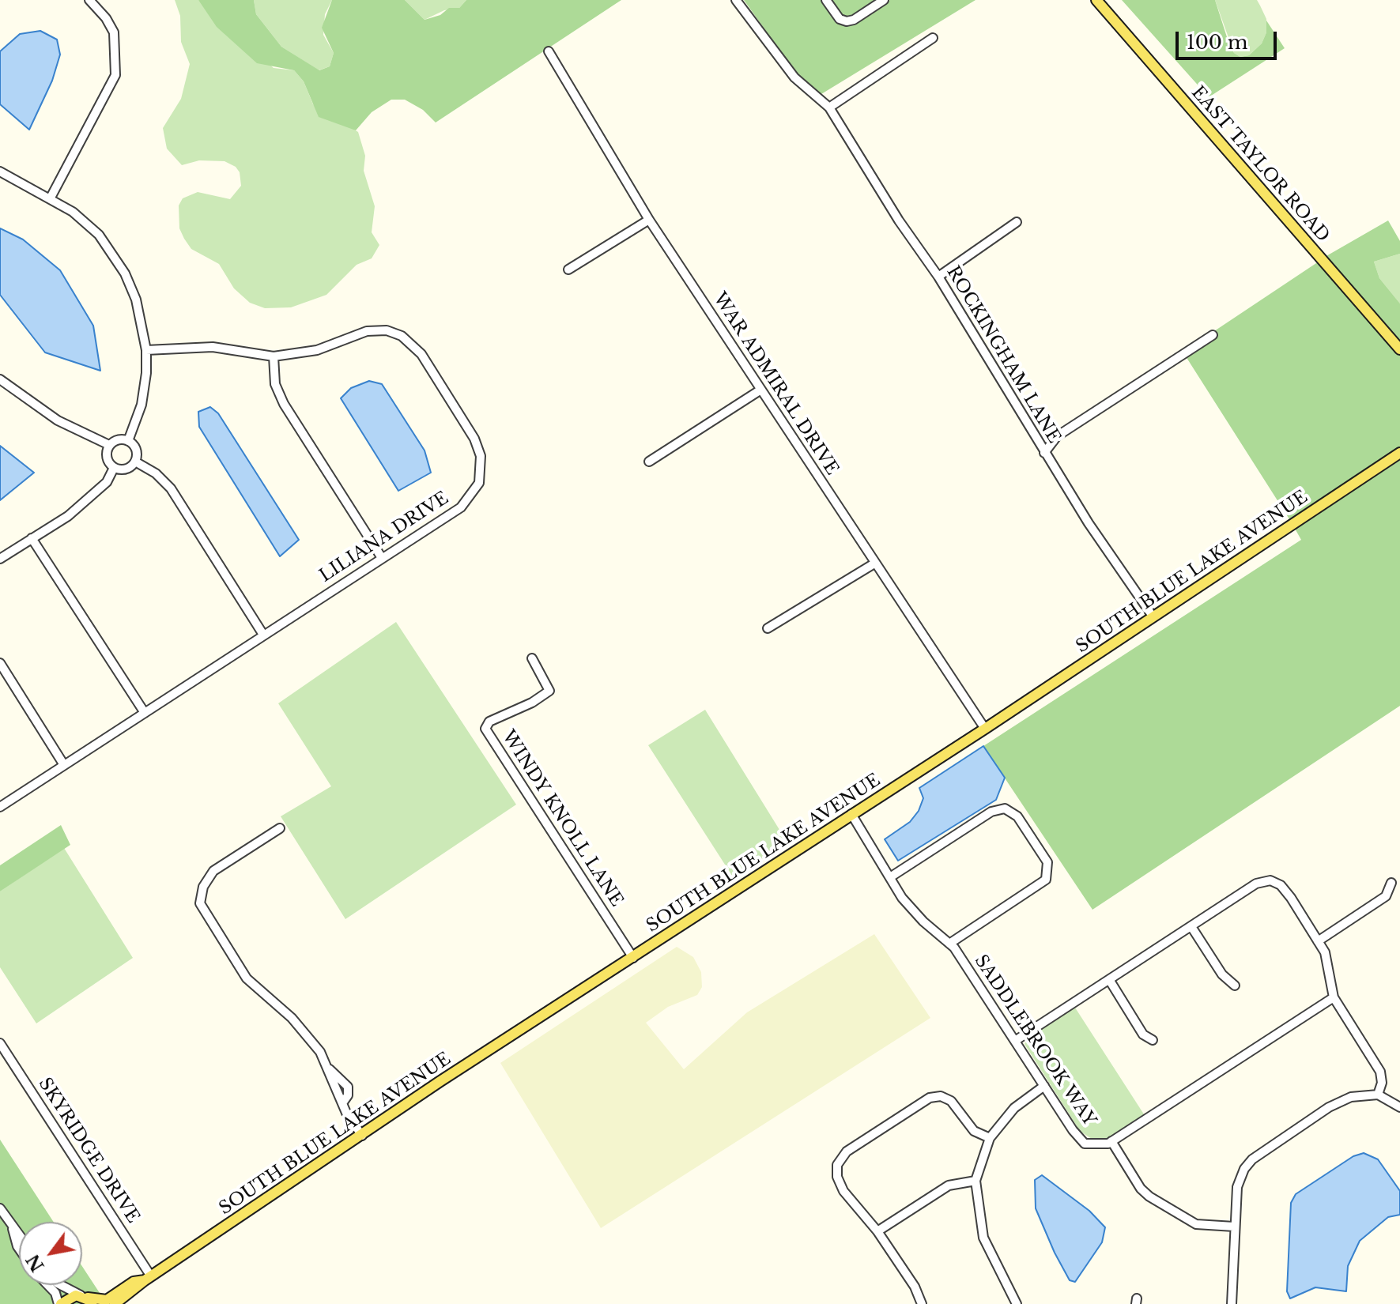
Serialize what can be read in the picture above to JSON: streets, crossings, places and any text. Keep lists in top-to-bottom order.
{
  "streets": {
    "main road": ["EAST TAYLOR ROAD", "SOUTH BLUE LAKE AVENUE"],
    "street": [
      "ROCKINGHAM LANE",
      "WAR ADMIRAL DRIVE",
      "LILIANA DRIVE",
      "WINDY KNOLL LANE",
      "SADDLEBROOK WAY",
      "SKYRIDGE DRIVE"
    ]
  },
  "crossings": [
    ["ROCKINGHAM LANE", "SOUTH BLUE LAKE AVENUE"],
    ["WAR ADMIRAL DRIVE", "SOUTH BLUE LAKE AVENUE"],
    ["SOUTH BLUE LAKE AVENUE", "WINDY KNOLL LANE"],
    ["SOUTH BLUE LAKE AVENUE", "SADDLEBROOK WAY"],
    ["SOUTH BLUE LAKE AVENUE", "SKYRIDGE DRIVE"]
  ],
  "scale_bar": "100 m",
  "north": "bottom left"
}
